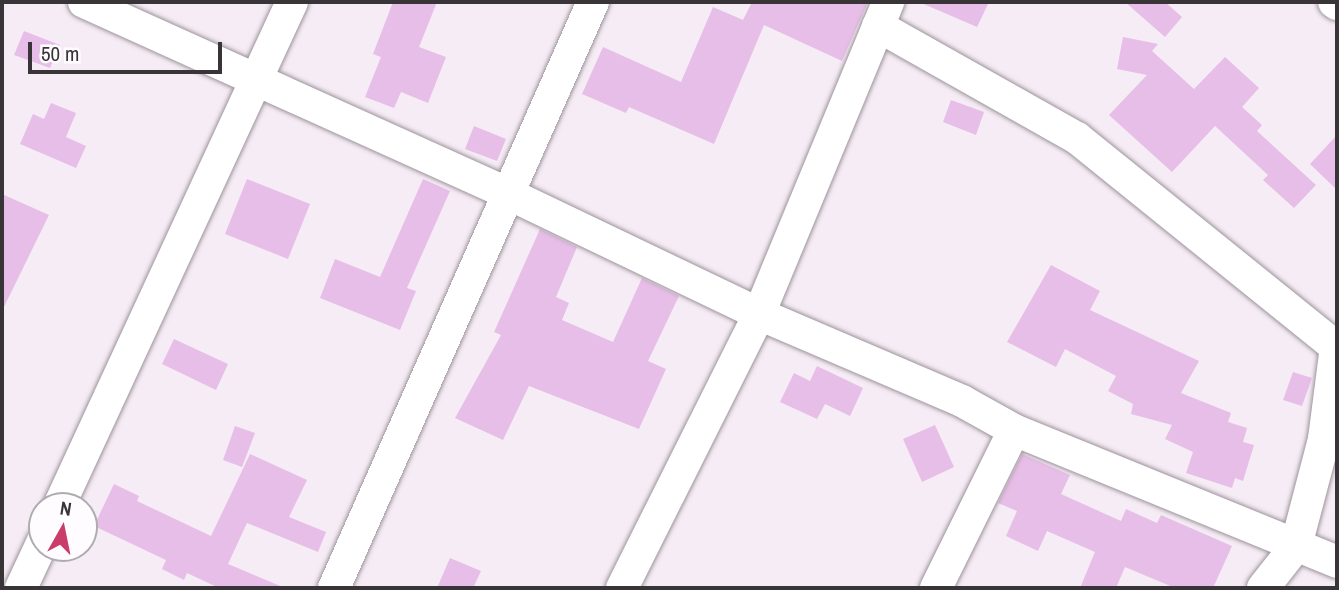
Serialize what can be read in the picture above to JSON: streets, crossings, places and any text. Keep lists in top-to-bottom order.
{
  "scale_bar": "50 m",
  "north": "top"
}
